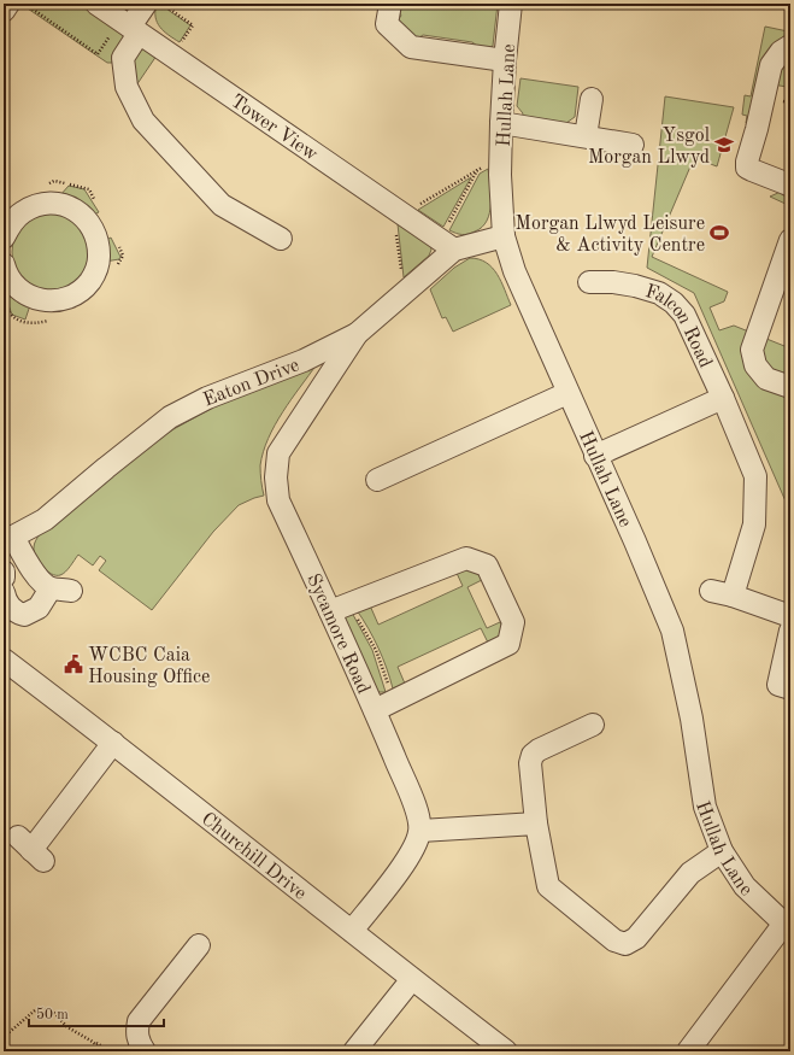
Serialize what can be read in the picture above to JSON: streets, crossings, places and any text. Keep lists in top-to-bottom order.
{
  "streets": {
    "street": [
      "Hullah Lane",
      "Tower View",
      "Falcon Road",
      "Eaton Drive",
      "Sycamore Road",
      "Churchill Drive"
    ]
  },
  "crossings": [
    ["Hullah Lane", "Falcon Road"],
    ["Hullah Lane", "Eaton Drive"],
    ["Tower View", "Eaton Drive"],
    ["Eaton Drive", "Sycamore Road"]
  ],
  "places": {
    "school or university": ["Ysgol Morgan Llwyd"],
    "sports": ["Morgan Llwyd Leisure & Activity Centre"],
    "public building": ["WCBC Caia Housing Office"]
  },
  "scale_bar": "50 m"
}
